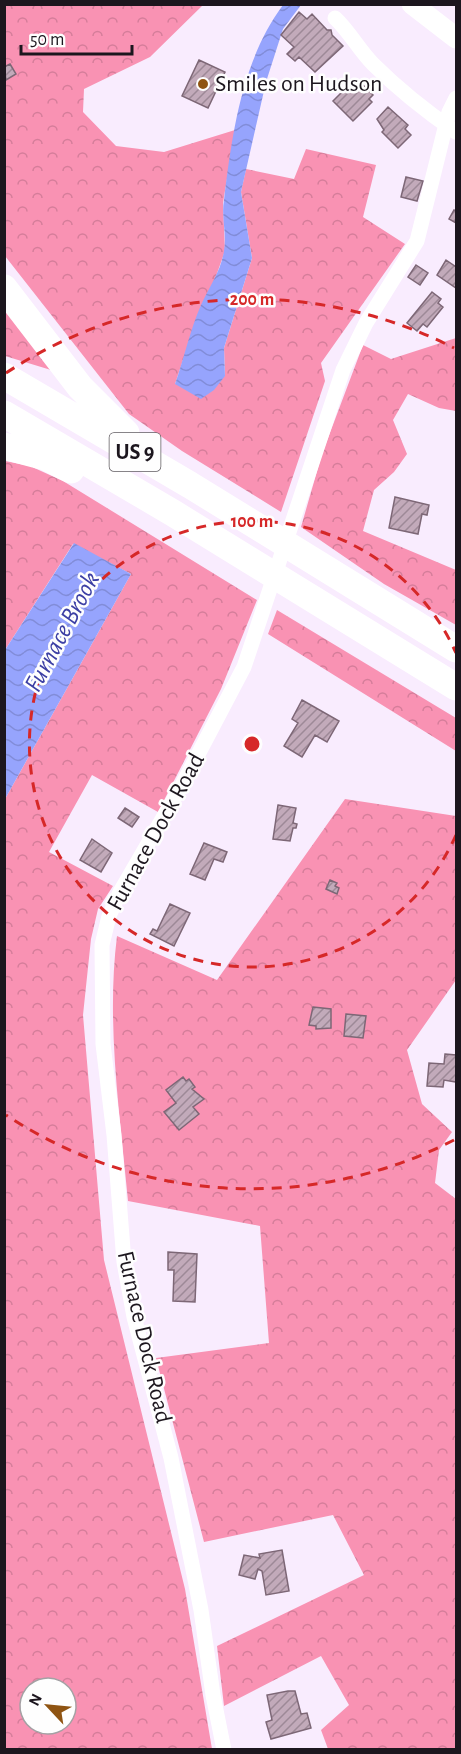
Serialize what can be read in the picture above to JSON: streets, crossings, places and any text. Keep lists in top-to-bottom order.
{
  "streets": {
    "highway": ["US 9"],
    "street": ["Furnace Dock Road"]
  },
  "water": ["Furnace Brook"],
  "places": ["Smiles on Hudson"],
  "scale_bar": "50 m",
  "north": "top left",
  "rings": ["200 m", "100 m"]
}
